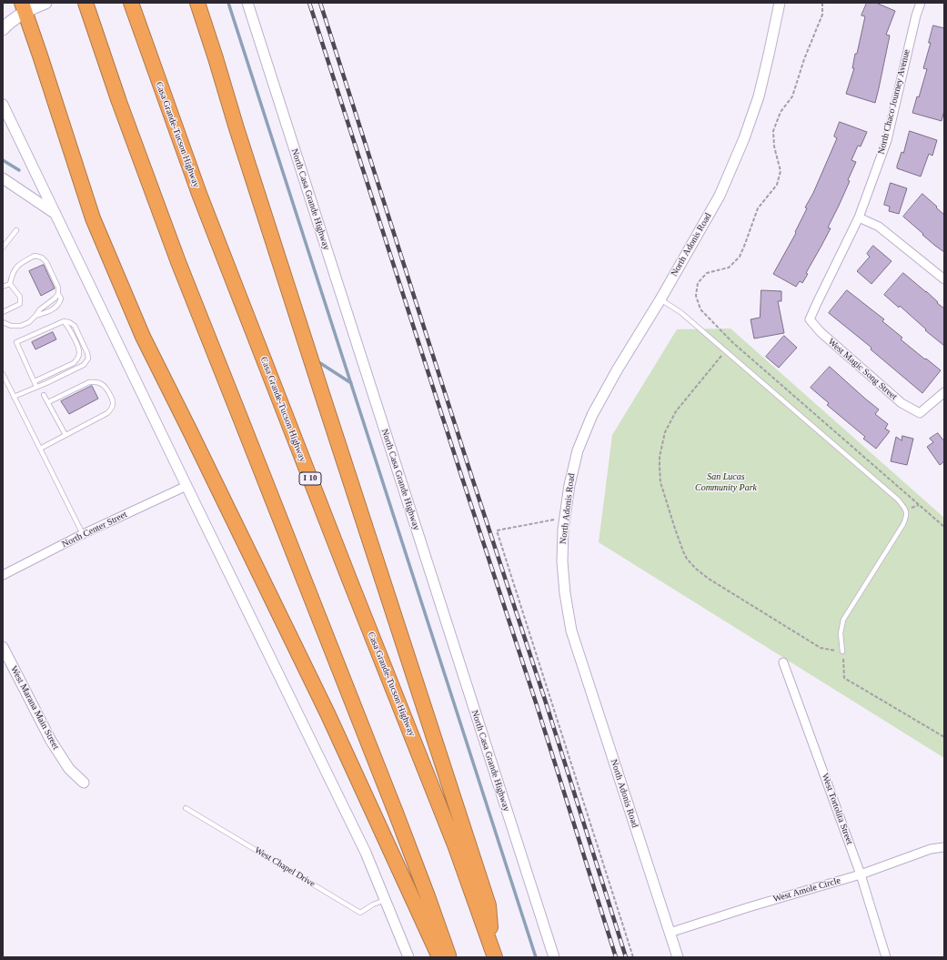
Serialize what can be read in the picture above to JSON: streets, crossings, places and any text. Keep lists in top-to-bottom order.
{
  "streets": {
    "highway": ["Casa Grande-Tucson Highway", "I 10"],
    "street": [
      "North Chaco Journey Avenue",
      "North Casa Grande Highway",
      "North Adonis Road",
      "West Magic Song Street",
      "North Center Street",
      "West Marana Main Street",
      "West Tortolita Street",
      "West Amole Circle"
    ],
    "lane": ["West Chapel Drive"]
  },
  "crossings": [
    ["North Chaco Journey Avenue", "West Magic Song Street"],
    ["North Adonis Road", "West Amole Circle"],
    ["West Tortolita Street", "West Amole Circle"]
  ],
  "parks": ["San Lucas Community Park"]
}
